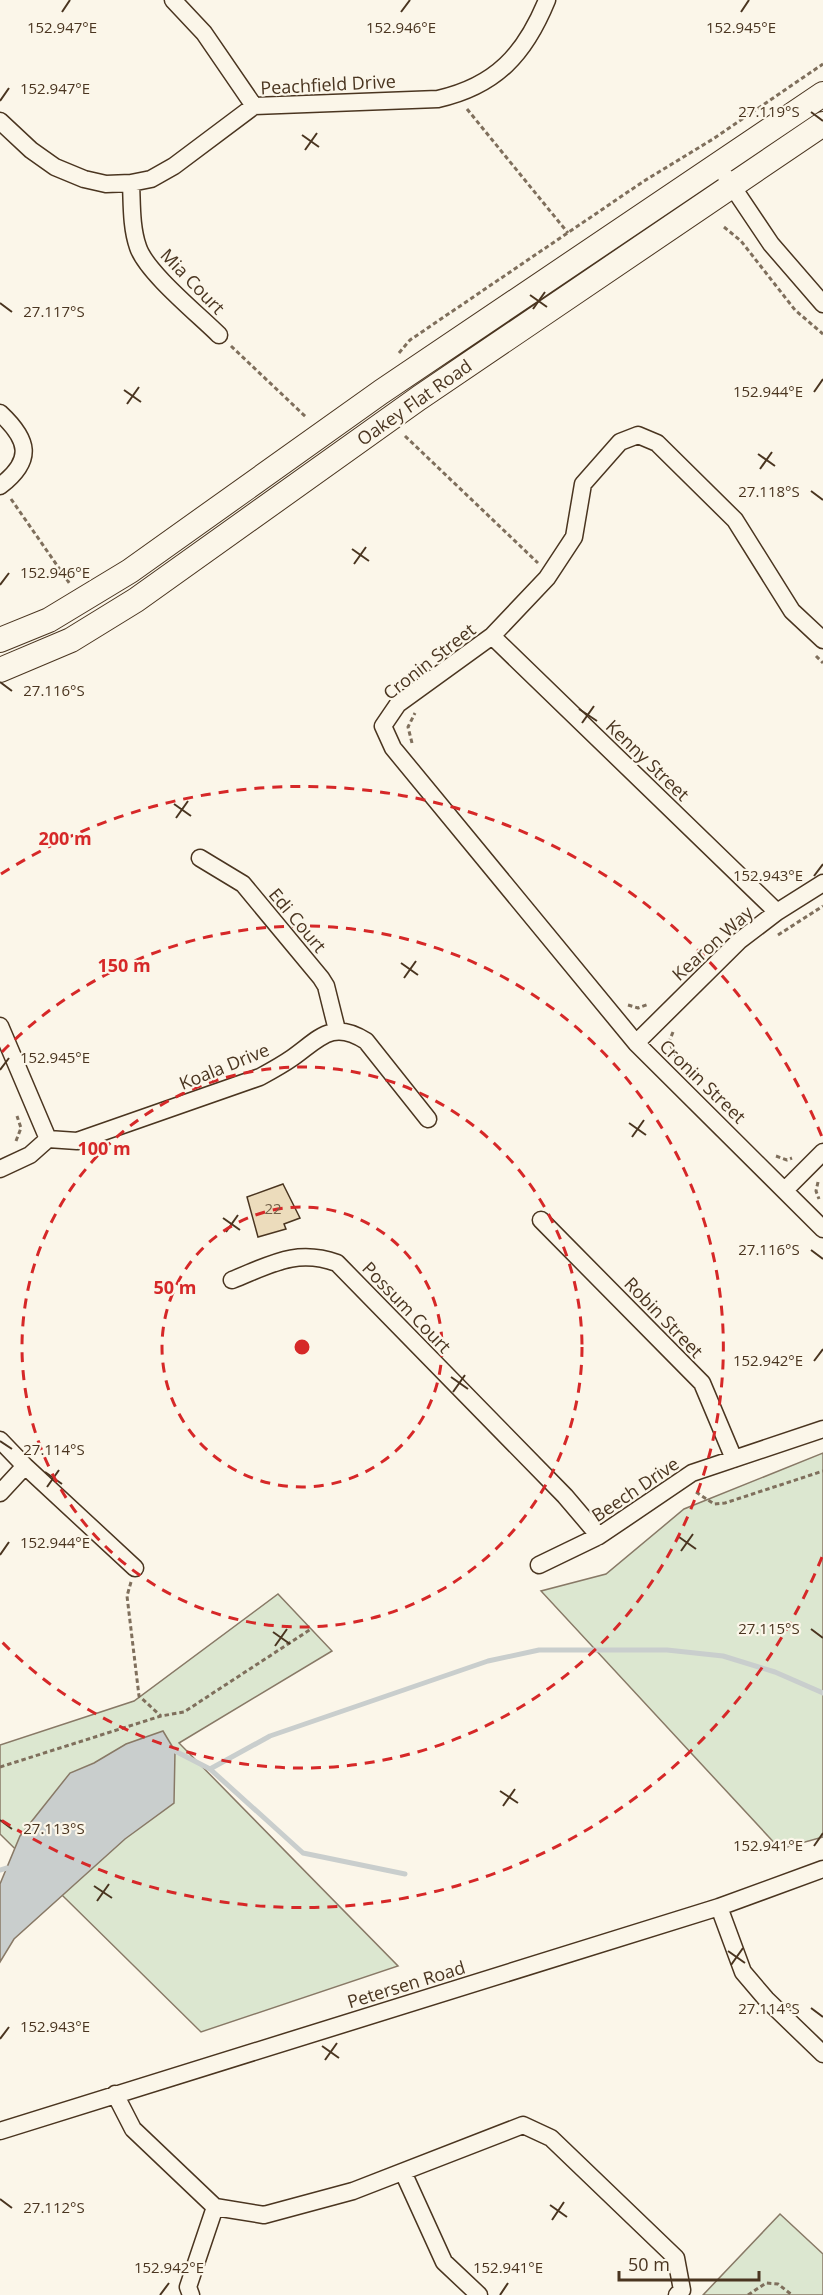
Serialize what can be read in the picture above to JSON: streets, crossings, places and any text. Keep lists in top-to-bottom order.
{
  "streets": {
    "main road": ["Oakey Flat Road"],
    "street": [
      "Peachfield Drive",
      "Mia Court",
      "Cronin Street",
      "Kenny Street",
      "Edi Court",
      "Kearon Way",
      "Koala Drive",
      "Possum Court",
      "Robin Street",
      "Beech Drive",
      "Petersen Road"
    ]
  },
  "crossings": [
    ["Peachfield Drive", "Mia Court"],
    ["Cronin Street", "Kenny Street"],
    ["Cronin Street", "Kearon Way"],
    ["Kenny Street", "Kearon Way"],
    ["Edi Court", "Koala Drive"],
    ["Possum Court", "Beech Drive"],
    ["Robin Street", "Beech Drive"]
  ],
  "house_numbers": ["22"],
  "scale_bar": "50 m",
  "coordinates": [
    "152.947°E",
    "152.946°E",
    "152.945°E",
    "27.119°S",
    "27.117°S",
    "152.944°E",
    "27.118°S",
    "27.116°S",
    "152.943°E",
    "152.942°E",
    "27.114°S",
    "27.115°S",
    "27.113°S",
    "152.941°E",
    "27.112°S"
  ],
  "rings": [
    "200 m",
    "150 m",
    "100 m",
    "50 m"
  ]
}
